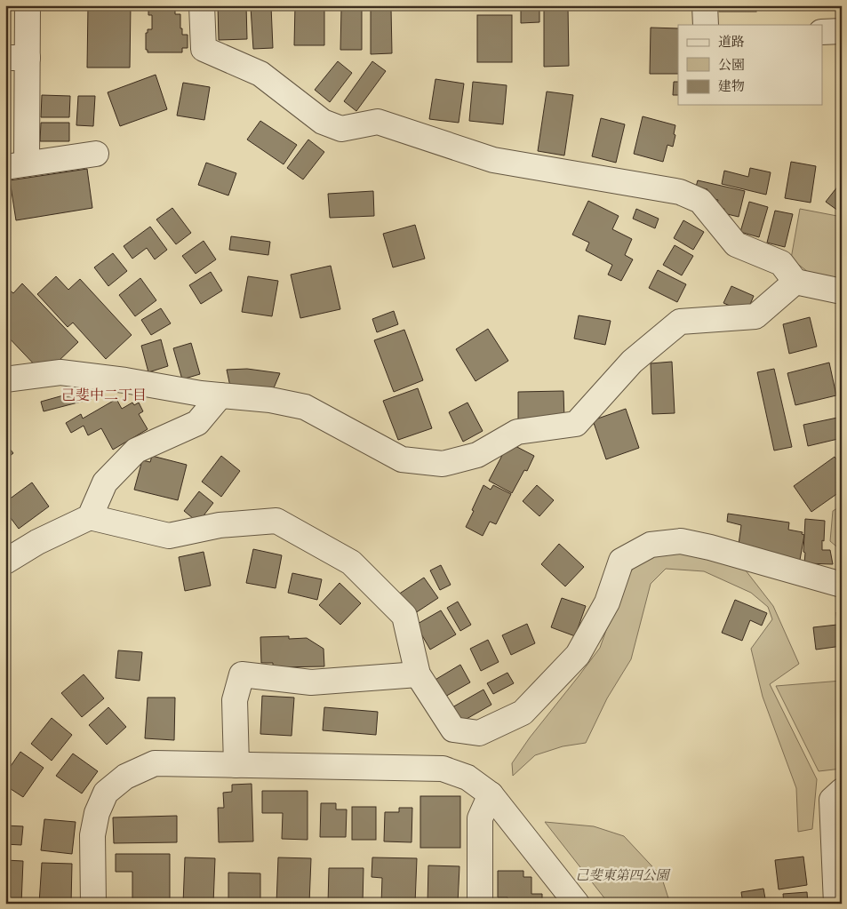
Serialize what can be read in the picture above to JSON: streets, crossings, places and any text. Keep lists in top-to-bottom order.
{
  "districts": ["己斐中二丁目"],
  "parks": ["己斐東第四公園"],
  "legend": ["道路", "公園", "建物"]
}
